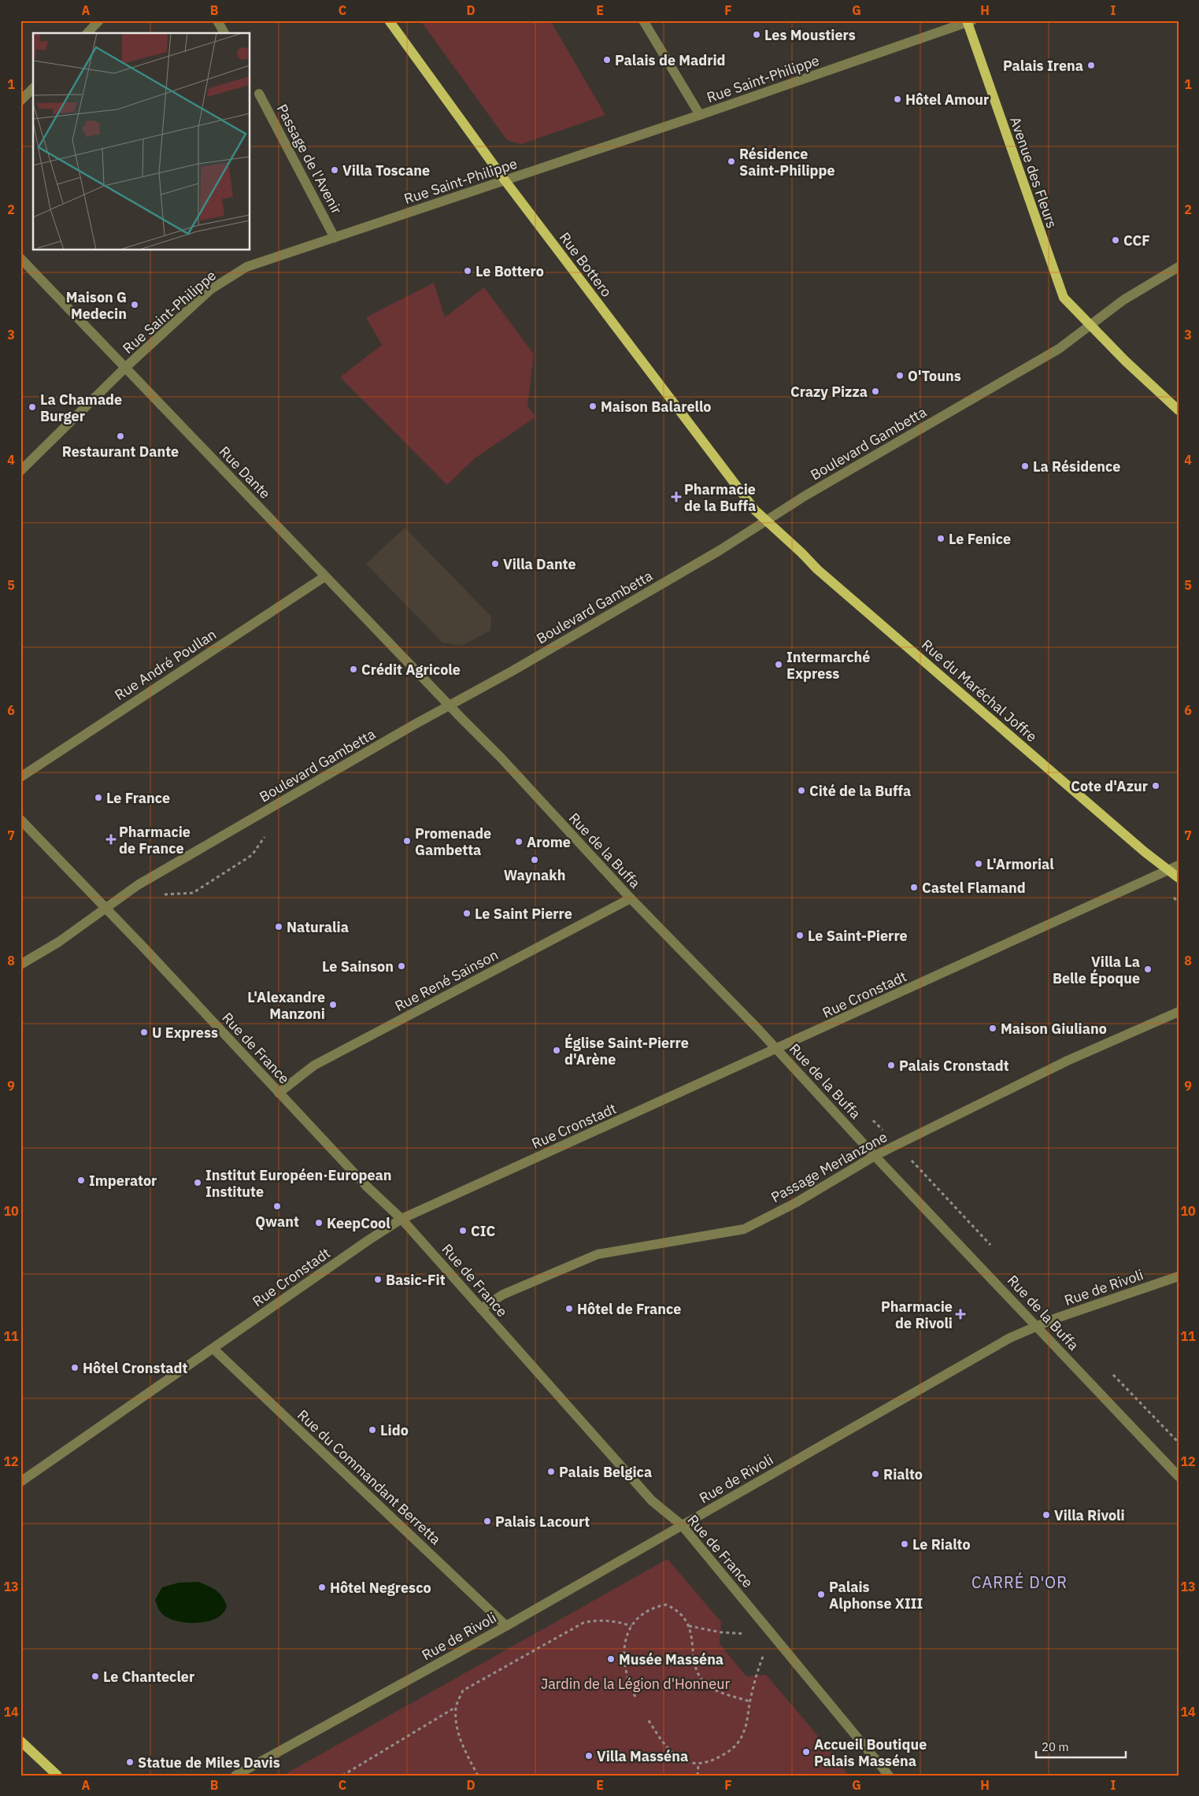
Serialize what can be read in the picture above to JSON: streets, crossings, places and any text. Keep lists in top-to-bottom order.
{
  "streets": {
    "main road": ["Avenue des Fleurs", "Rue Bottero", "Rue du Maréchal Joffre"],
    "street": [
      "Rue Saint-Philippe",
      "Passage de l'Avenir",
      "Boulevard Gambetta",
      "Rue Dante",
      "Rue André Poullan",
      "Rue de la Buffa",
      "Rue René Sainson",
      "Rue Cronstadt",
      "Rue de France",
      "Passage Merlanzone",
      "Rue de Rivoli",
      "Rue du Commandant Berretta"
    ]
  },
  "crossings": [
    ["Rue Saint-Philippe", "Passage de l'Avenir"],
    ["Rue Saint-Philippe", "Avenue des Fleurs"],
    ["Rue Saint-Philippe", "Rue Bottero"],
    ["Rue Saint-Philippe", "Rue Dante"],
    ["Avenue des Fleurs", "Boulevard Gambetta"],
    ["Rue Bottero", "Boulevard Gambetta"],
    ["Rue Bottero", "Rue du Maréchal Joffre"],
    ["Boulevard Gambetta", "Rue Dante"],
    ["Boulevard Gambetta", "Rue du Maréchal Joffre"],
    ["Boulevard Gambetta", "Rue de la Buffa"],
    ["Boulevard Gambetta", "Rue de France"],
    ["Rue Dante", "Rue André Poullan"],
    ["Rue Dante", "Rue de la Buffa"],
    ["Rue du Maréchal Joffre", "Rue Cronstadt"],
    ["Rue de la Buffa", "Rue René Sainson"],
    ["Rue de la Buffa", "Rue Cronstadt"],
    ["Rue de la Buffa", "Passage Merlanzone"],
    ["Rue de la Buffa", "Rue de Rivoli"],
    ["Rue René Sainson", "Rue de France"],
    ["Rue Cronstadt", "Rue de France"],
    ["Rue Cronstadt", "Rue du Commandant Berretta"],
    ["Rue de France", "Passage Merlanzone"],
    ["Rue de France", "Rue de Rivoli"],
    ["Rue de Rivoli", "Rue du Commandant Berretta"]
  ],
  "districts": ["CARRÉ D'OR"],
  "parks": ["Jardin de la Légion d'Honneur"],
  "places": {
    "other": [
      "Les Moustiers",
      "Palais de Madrid",
      "Palais Irena",
      "Hôtel Amour",
      "Résidence Saint-Philippe",
      "Villa Toscane",
      "CCF",
      "Le Bottero",
      "Maison G Medecin",
      "O'Touns",
      "Crazy Pizza",
      "Maison Balarello",
      "La Chamade Burger",
      "Restaurant Dante",
      "La Résidence",
      "Le Fenice",
      "Villa Dante",
      "Intermarché Express",
      "Crédit Agricole",
      "Cote d'Azur",
      "Cité de la Buffa",
      "Le France",
      "Promenade Gambetta",
      "Arome",
      "Waynakh",
      "L'Armorial",
      "Castel Flamand",
      "Le Saint Pierre",
      "Naturalia",
      "Le Saint-Pierre",
      "Le Sainson",
      "Villa La Belle Époque",
      "L'Alexandre Manzoni",
      "Maison Giuliano",
      "U Express",
      "Église Saint-Pierre d'Arène",
      "Palais Cronstadt",
      "Imperator",
      "Institut Européen·European Institute",
      "Qwant",
      "KeepCool",
      "CIC",
      "Basic-Fit",
      "Hôtel de France",
      "Hôtel Cronstadt",
      "Lido",
      "Palais Belgica",
      "Rialto",
      "Villa Rivoli",
      "Palais Lacourt",
      "Le Rialto",
      "Hôtel Negresco",
      "Palais Alphonse XIII",
      "Musée Masséna",
      "Le Chantecler",
      "Accueil Boutique Palais Masséna",
      "Villa Masséna",
      "Statue de Miles Davis"
    ],
    "health": ["Pharmacie de la Buffa", "Pharmacie de France", "Pharmacie de Rivoli"]
  },
  "scale_bar": "20 m",
  "grid": {
    "columns": [
      "A",
      "B",
      "C",
      "D",
      "E",
      "F",
      "G",
      "H",
      "I"
    ],
    "rows": [
      "1",
      "2",
      "3",
      "4",
      "5",
      "6",
      "7",
      "8",
      "9",
      "10",
      "11",
      "12",
      "13",
      "14"
    ]
  }
}
